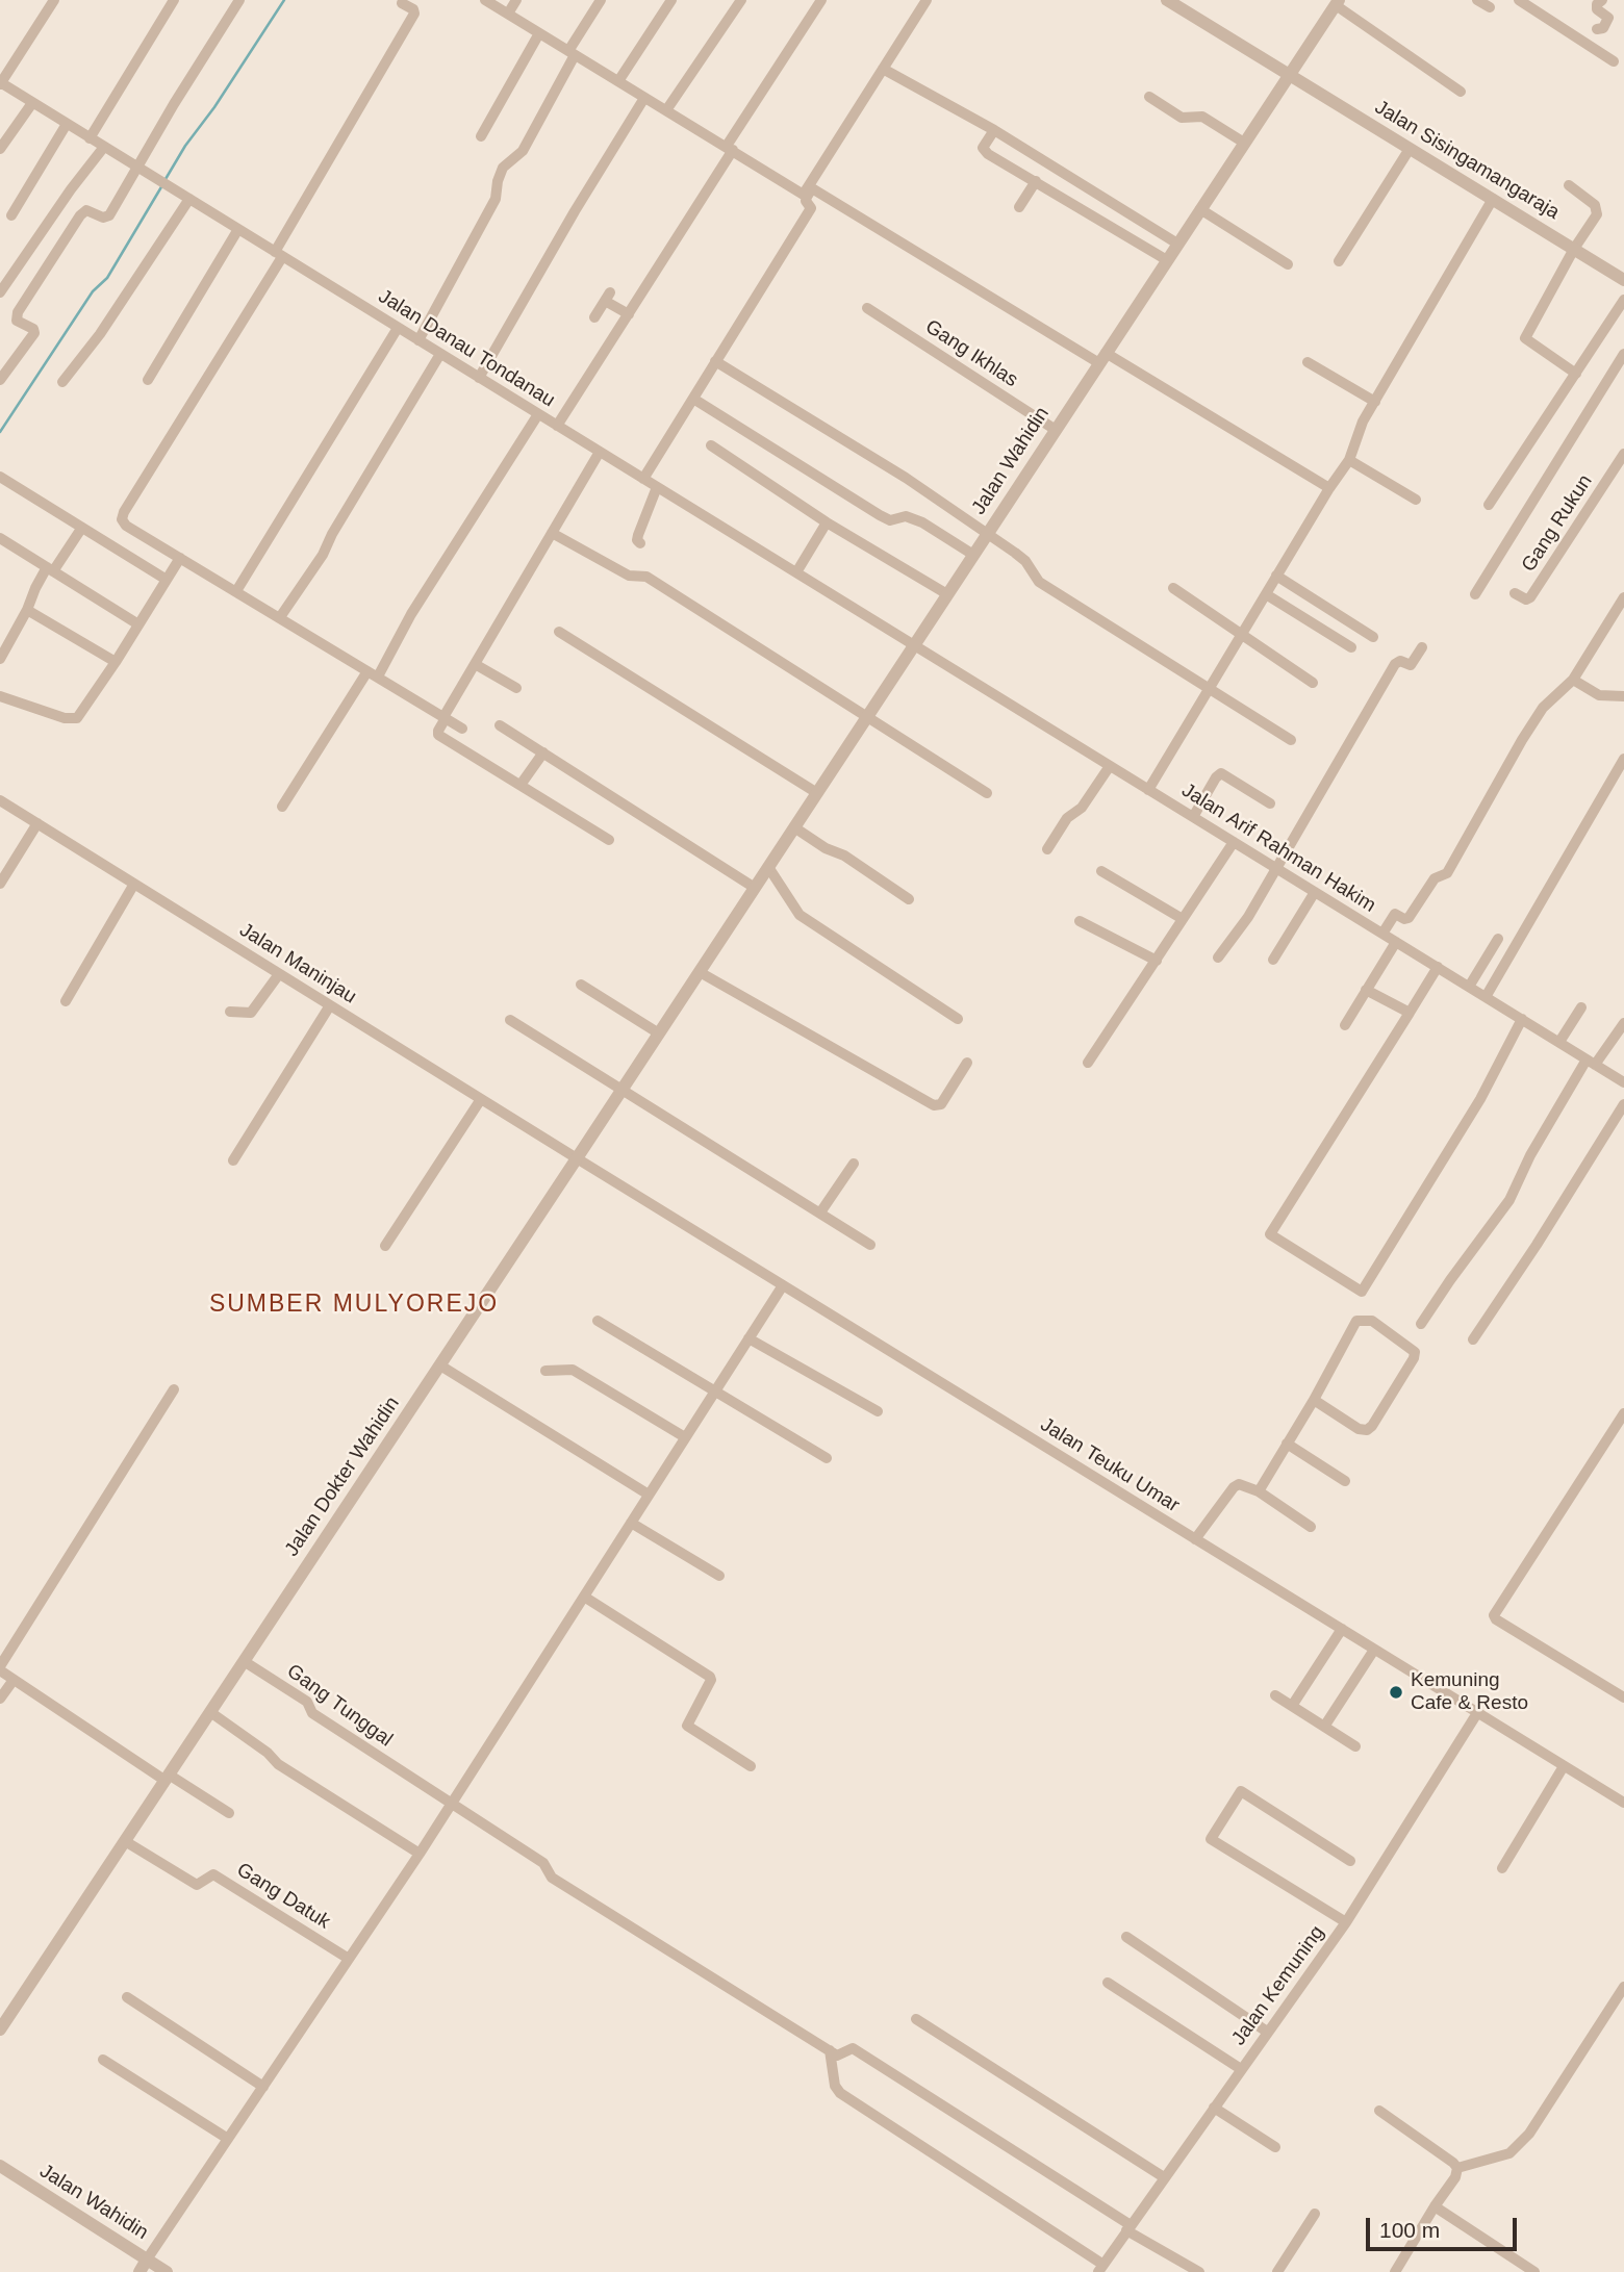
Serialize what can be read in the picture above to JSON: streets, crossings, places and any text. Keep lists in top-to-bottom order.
{
  "streets": {
    "street": [
      "Jalan Sisingamangaraja",
      "Jalan Danau Tondanau",
      "Gang Ikhlas",
      "Jalan Wahidin",
      "Gang Rukun",
      "Jalan Arif Rahman Hakim",
      "Jalan Maninjau",
      "Jalan Teuku Umar",
      "Jalan Dokter Wahidin",
      "Gang Tunggal",
      "Gang Datuk",
      "Jalan Kemuning"
    ]
  },
  "crossings": [
    ["Jalan Sisingamangaraja", "Jalan Wahidin"],
    ["Jalan Danau Tondanau", "Jalan Wahidin"],
    ["Jalan Danau Tondanau", "Jalan Arif Rahman Hakim"],
    ["Gang Ikhlas", "Jalan Wahidin"],
    ["Jalan Wahidin", "Jalan Arif Rahman Hakim"],
    ["Jalan Wahidin", "Jalan Dokter Wahidin"],
    ["Jalan Maninjau", "Jalan Teuku Umar"],
    ["Jalan Maninjau", "Jalan Dokter Wahidin"],
    ["Jalan Teuku Umar", "Jalan Dokter Wahidin"],
    ["Jalan Teuku Umar", "Jalan Kemuning"],
    ["Jalan Dokter Wahidin", "Gang Tunggal"],
    ["Jalan Dokter Wahidin", "Gang Datuk"]
  ],
  "districts": ["SUMBER MULYOREJO"],
  "places": ["Kemuning Cafe & Resto"],
  "scale_bar": "100 m"
}
